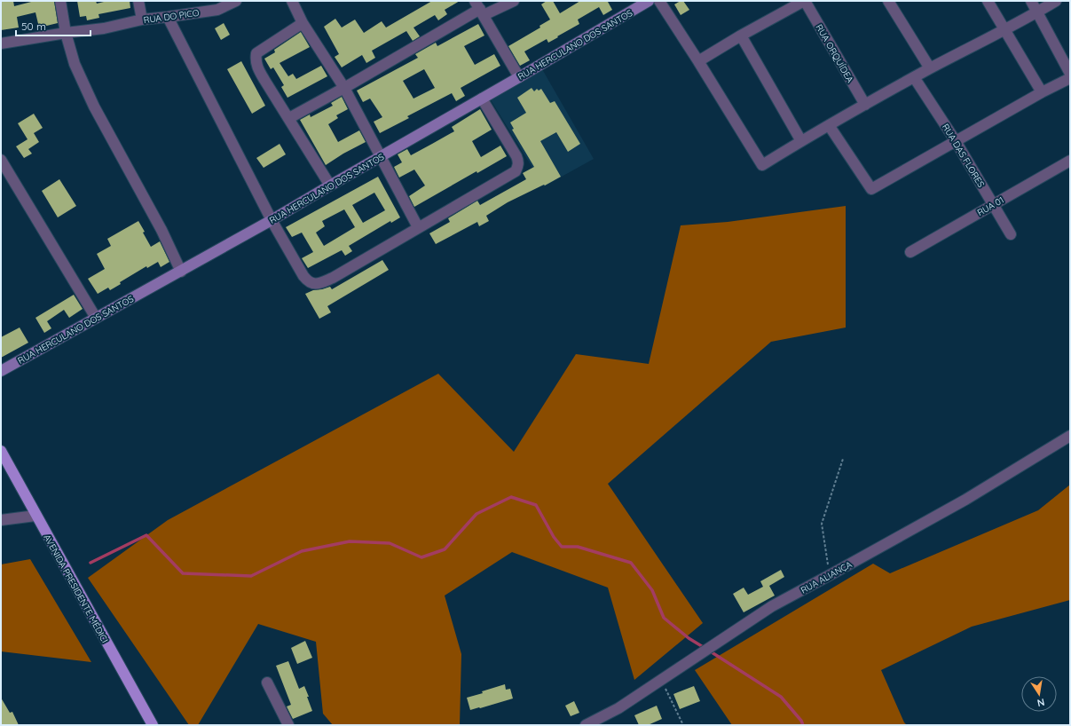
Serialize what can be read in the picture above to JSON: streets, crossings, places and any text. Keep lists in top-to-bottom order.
{
  "streets": {
    "main road": ["AVENIDA PRESIDENTE MÉDICI"],
    "street": [
      "RUA DO PICO",
      "RUA HERCULANO DOS SANTOS",
      "RUA ORQUÍDEA",
      "RUA DAS FLORES",
      "RUA 01",
      "RUA ALIANÇA"
    ]
  },
  "crossings": [
    ["RUA DAS FLORES", "RUA 01"]
  ],
  "scale_bar": "50 m",
  "north": "bottom"
}
